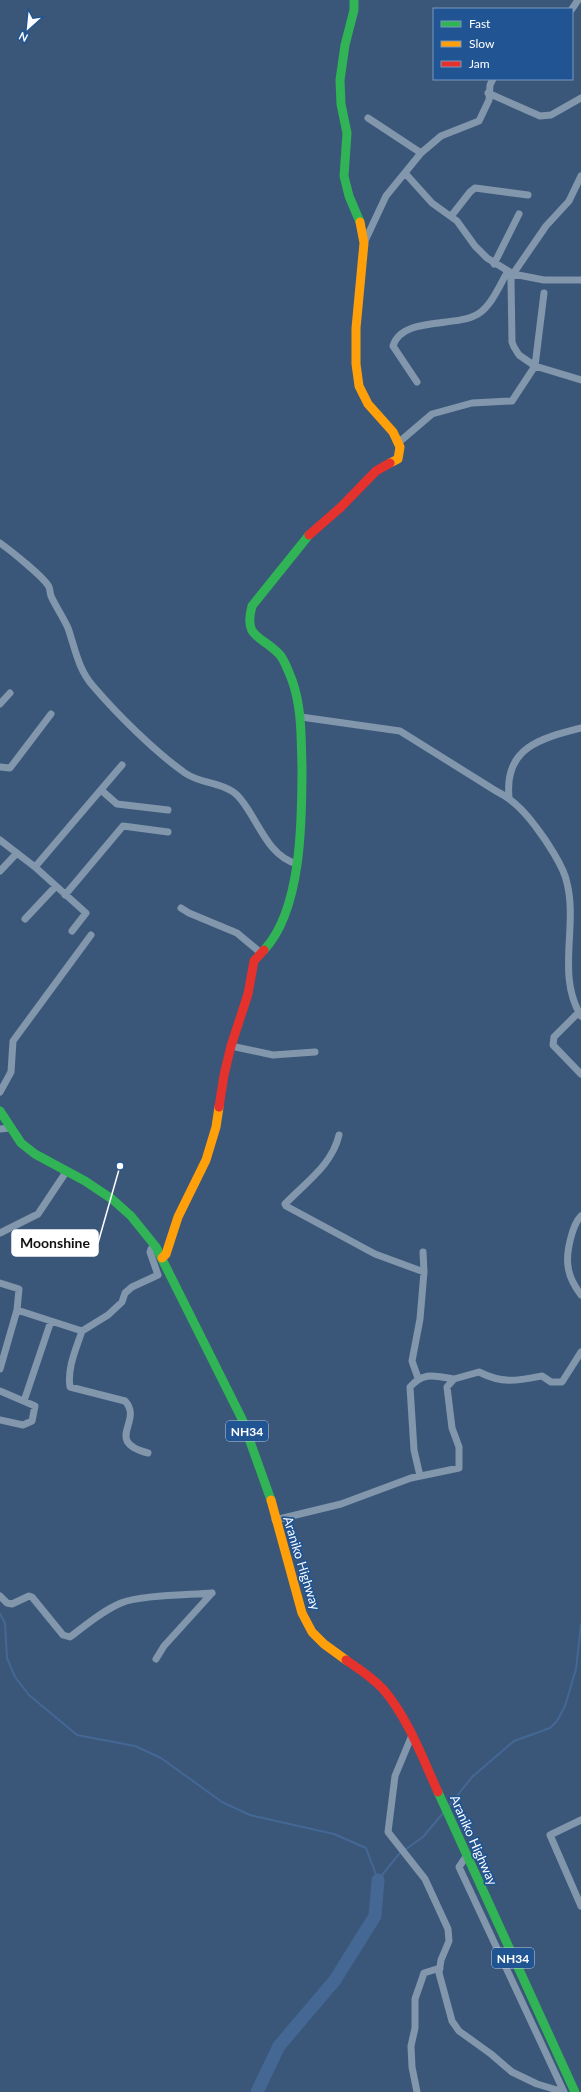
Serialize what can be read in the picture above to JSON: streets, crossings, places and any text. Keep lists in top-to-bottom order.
{
  "streets": {
    "main road": ["NH34", "Araniko Highway"]
  },
  "places": ["Moonshine"],
  "legend": ["Fast", "Slow", "Jam"],
  "north": "bottom left"
}
